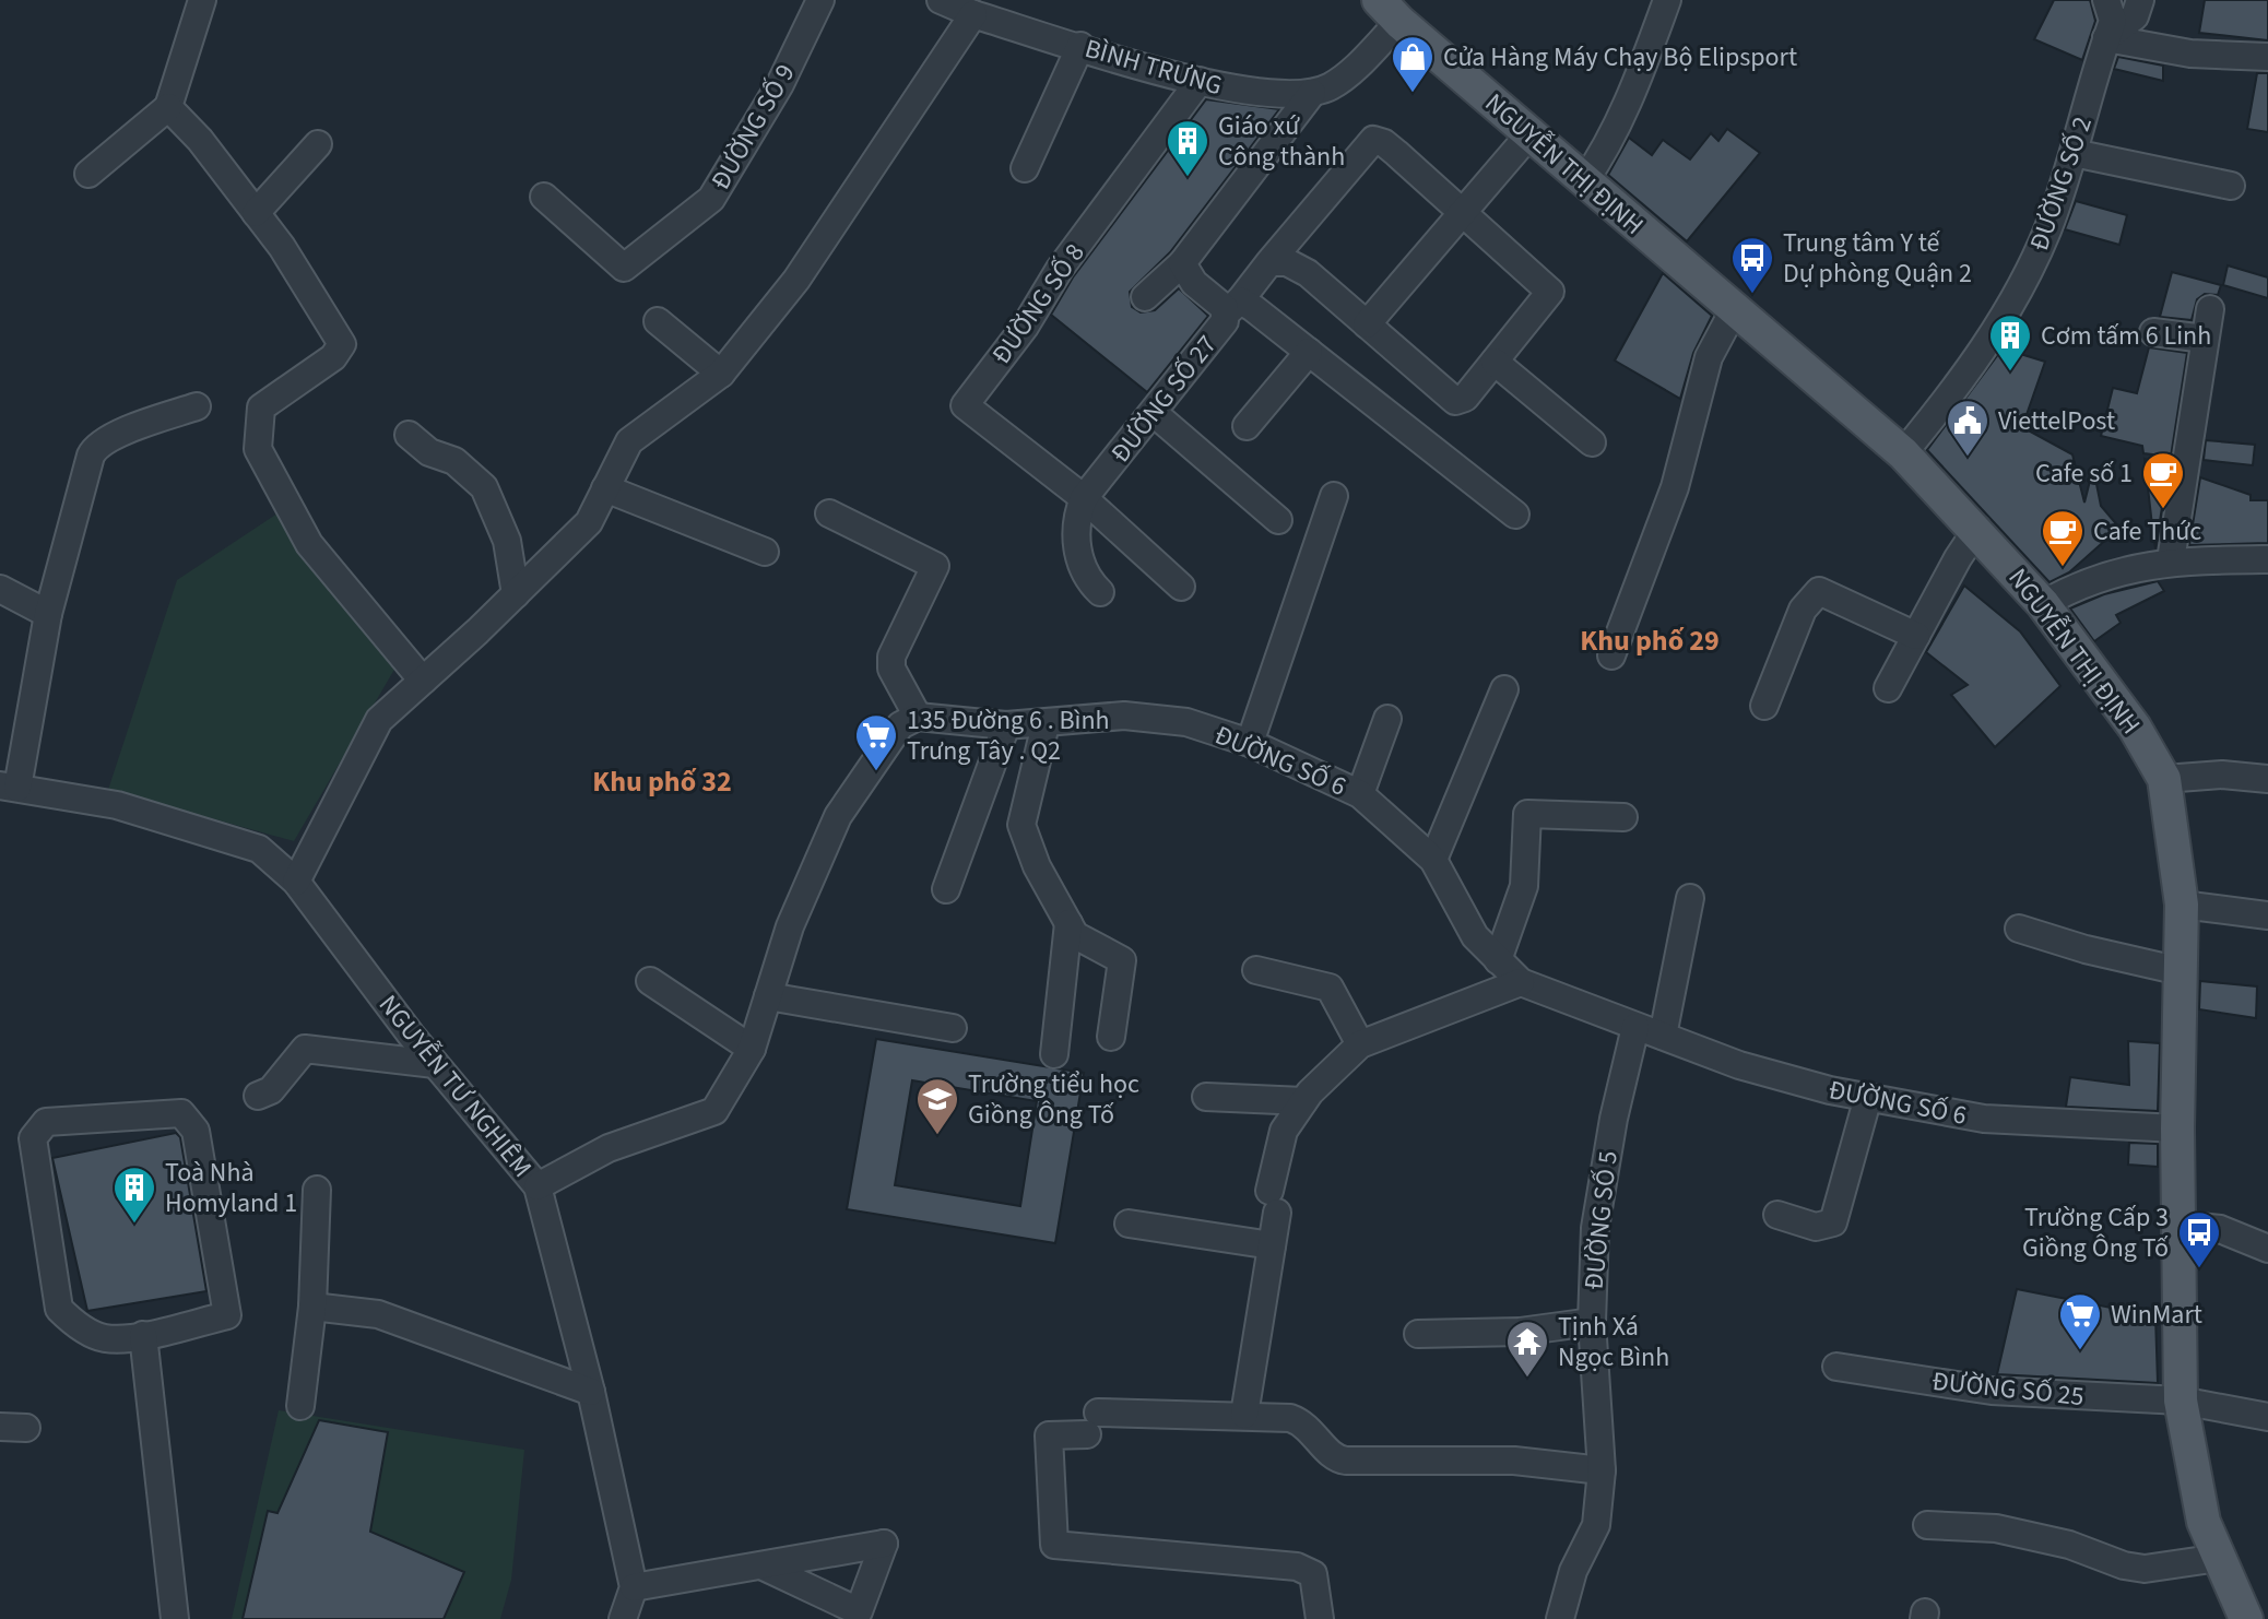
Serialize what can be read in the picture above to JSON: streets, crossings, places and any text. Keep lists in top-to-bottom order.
{
  "streets": {
    "main road": ["NGUYỄN THỊ ĐỊNH"],
    "street": [
      "BÌNH TRƯNG",
      "ĐƯỜNG SỐ 9",
      "ĐƯỜNG SỐ 2",
      "ĐƯỜNG SỐ 8",
      "ĐƯỜNG SỐ 27",
      "ĐƯỜNG SỐ 6",
      "NGUYỄN TƯ NGHIÊM",
      "ĐƯỜNG SỐ 5",
      "ĐƯỜNG SỐ 25"
    ]
  },
  "crossings": [
    ["BÌNH TRƯNG", "NGUYỄN THỊ ĐỊNH"],
    ["BÌNH TRƯNG", "ĐƯỜNG SỐ 8"],
    ["NGUYỄN THỊ ĐỊNH", "ĐƯỜNG SỐ 2"],
    ["NGUYỄN THỊ ĐỊNH", "ĐƯỜNG SỐ 6"],
    ["NGUYỄN THỊ ĐỊNH", "ĐƯỜNG SỐ 25"],
    ["ĐƯỜNG SỐ 8", "ĐƯỜNG SỐ 27"],
    ["ĐƯỜNG SỐ 6", "ĐƯỜNG SỐ 5"]
  ],
  "districts": ["Khu phố 29", "Khu phố 32"],
  "places": {
    "shop": ["Cửa Hàng Máy Chạy Bộ Elipsport"],
    "building": ["Giáo xứ Công thành", "Cơm tấm 6 Linh", "Toà Nhà Homyland 1"],
    "bus stop": ["Trung tâm Y tế Dự phòng Quận 2", "Trường Cấp 3 Giồng Ông Tố"],
    "public building": ["ViettelPost"],
    "cafe": ["Cafe số 1", "Cafe Thức"],
    "supermarket": ["135 Đường 6 . Bình Trưng Tây . Q2", "WinMart"],
    "school or university": ["Trường tiểu học Giồng Ông Tố"],
    "temple": ["Tịnh Xá Ngọc Bình"]
  }
}
